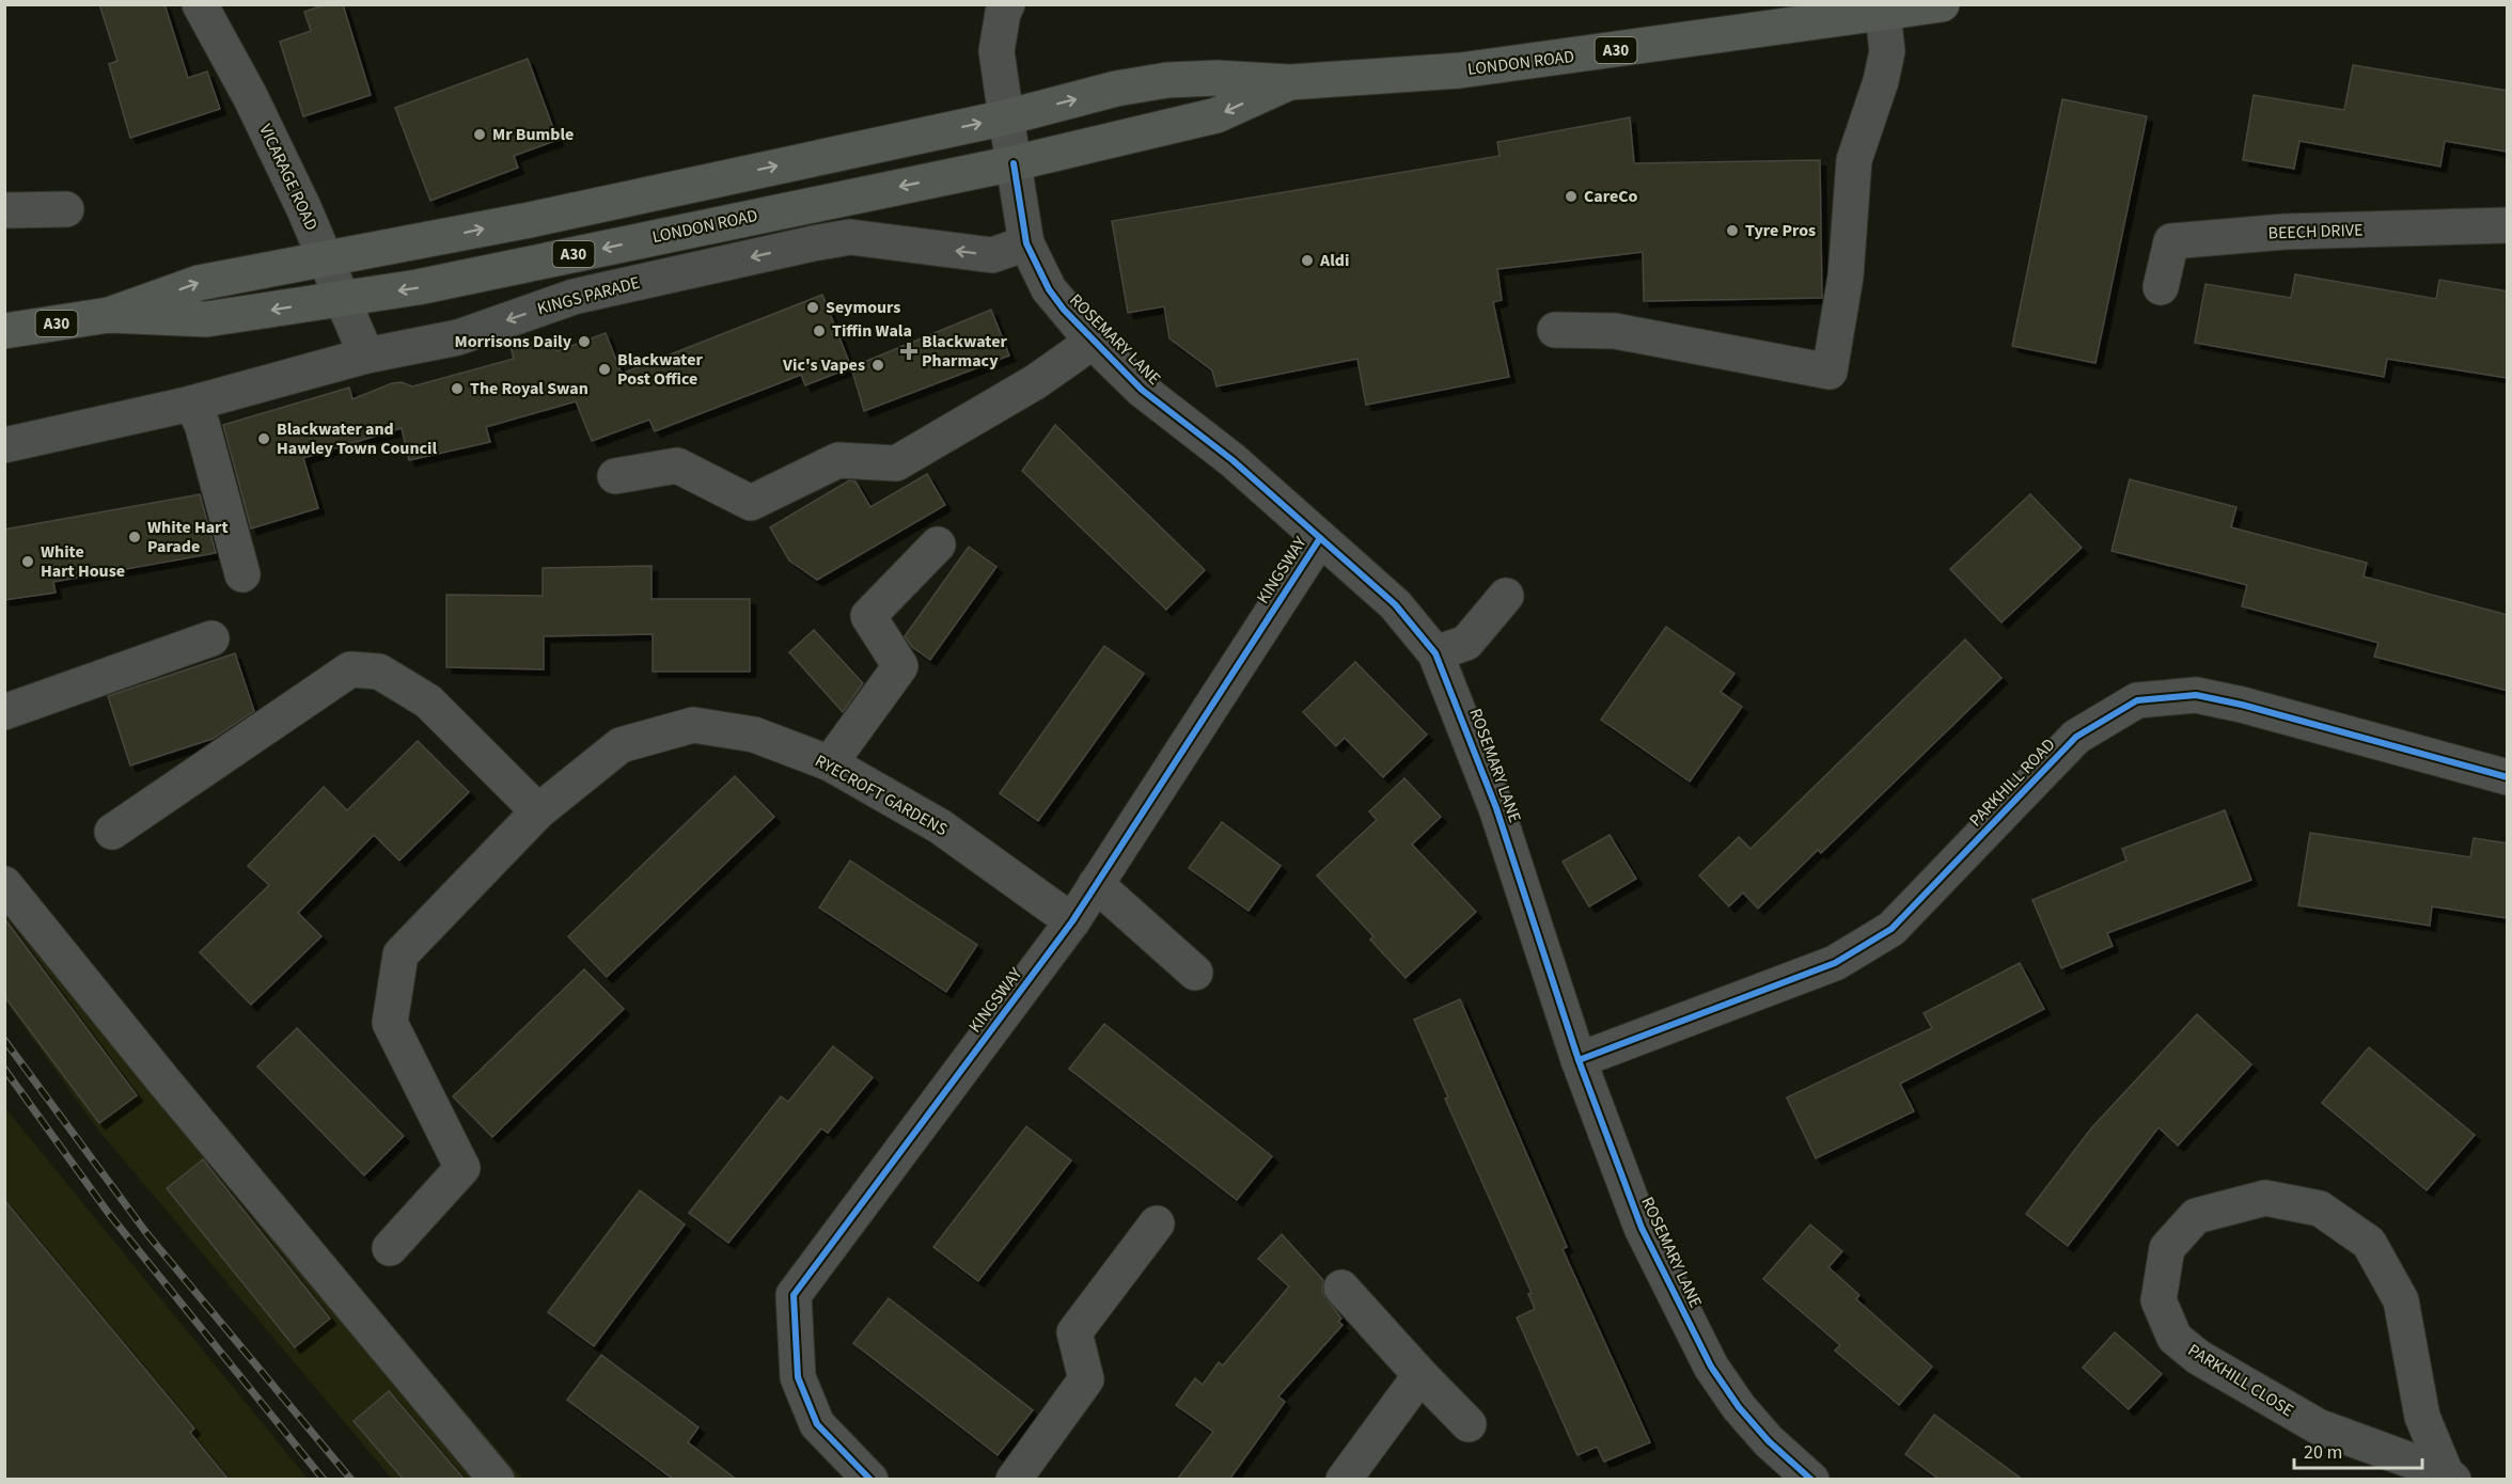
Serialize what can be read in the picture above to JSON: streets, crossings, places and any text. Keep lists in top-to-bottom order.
{
  "streets": {
    "main road": ["A30", "LONDON ROAD"],
    "street": [
      "VICARAGE ROAD",
      "BEECH DRIVE",
      "KINGS PARADE",
      "ROSEMARY LANE",
      "KINGSWAY",
      "PARKHILL ROAD",
      "RYECROFT GARDENS",
      "PARKHILL CLOSE"
    ]
  },
  "crossings": [
    ["LONDON ROAD", "VICARAGE ROAD"],
    ["LONDON ROAD", "ROSEMARY LANE"],
    ["VICARAGE ROAD", "KINGS PARADE"],
    ["KINGS PARADE", "ROSEMARY LANE"],
    ["ROSEMARY LANE", "KINGSWAY"],
    ["ROSEMARY LANE", "PARKHILL ROAD"],
    ["KINGSWAY", "RYECROFT GARDENS"]
  ],
  "places": {
    "other": [
      "Mr Bumble",
      "CareCo",
      "Tyre Pros",
      "Aldi",
      "Seymours",
      "Tiffin Wala",
      "Morrisons Daily",
      "Vic's Vapes",
      "Blackwater Post Office",
      "The Royal Swan",
      "Blackwater and Hawley Town Council",
      "White Hart Parade",
      "White Hart House"
    ],
    "health": ["Blackwater Pharmacy"]
  },
  "scale_bar": "20 m"
}
